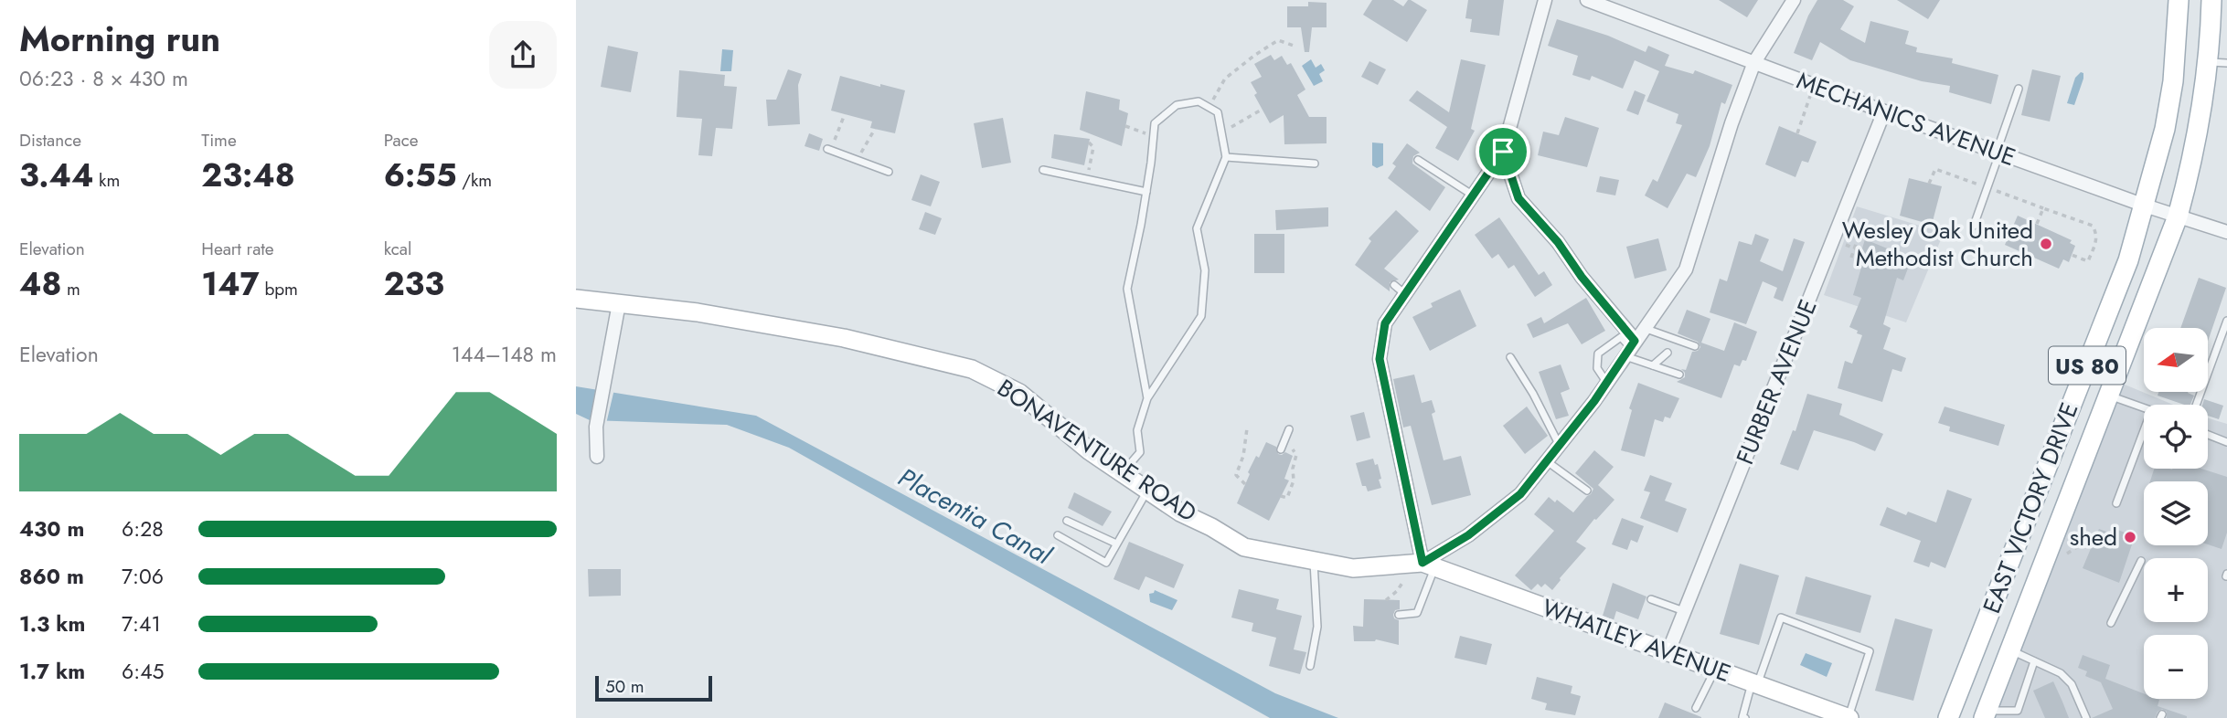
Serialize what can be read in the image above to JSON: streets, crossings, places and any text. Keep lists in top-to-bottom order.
{
  "streets": {
    "main road": ["US 80", "EAST VICTORY DRIVE"],
    "street": [
      "MECHANICS AVENUE",
      "FURBER AVENUE",
      "BONAVENTURE ROAD",
      "WHATLEY AVENUE"
    ]
  },
  "crossings": [
    ["MECHANICS AVENUE", "FURBER AVENUE"],
    ["MECHANICS AVENUE", "BONAVENTURE ROAD"],
    ["MECHANICS AVENUE", "EAST VICTORY DRIVE"],
    ["FURBER AVENUE", "WHATLEY AVENUE"],
    ["BONAVENTURE ROAD", "WHATLEY AVENUE"]
  ],
  "water": ["Placentia Canal"],
  "places": ["Wesley Oak United Methodist Church", "shed"],
  "scale_bar": "50 m",
  "north": "left",
  "page": {
    "heading": ["Morning run", "06:23 · 8 × 430 m"],
    "stats": [
      ["Distance", "3.44 km"],
      ["Time", "23:48"],
      ["Pace", "6:55 /km"],
      ["Elevation", "48 m"],
      ["Heart rate", "147 bpm"],
      ["kcal", "233"]
    ],
    "chart": ["Elevation", "144–148 m"],
    "map_buttons": ["+", "−"],
    "list": [
      {
        "name": "430 m",
        "note": "6:28"
      },
      {
        "name": "860 m",
        "note": "7:06"
      },
      {
        "name": "1.3 km",
        "note": "7:41"
      },
      {
        "name": "1.7 km",
        "note": "6:45"
      }
    ],
    "scale": "50 m"
  }
}
